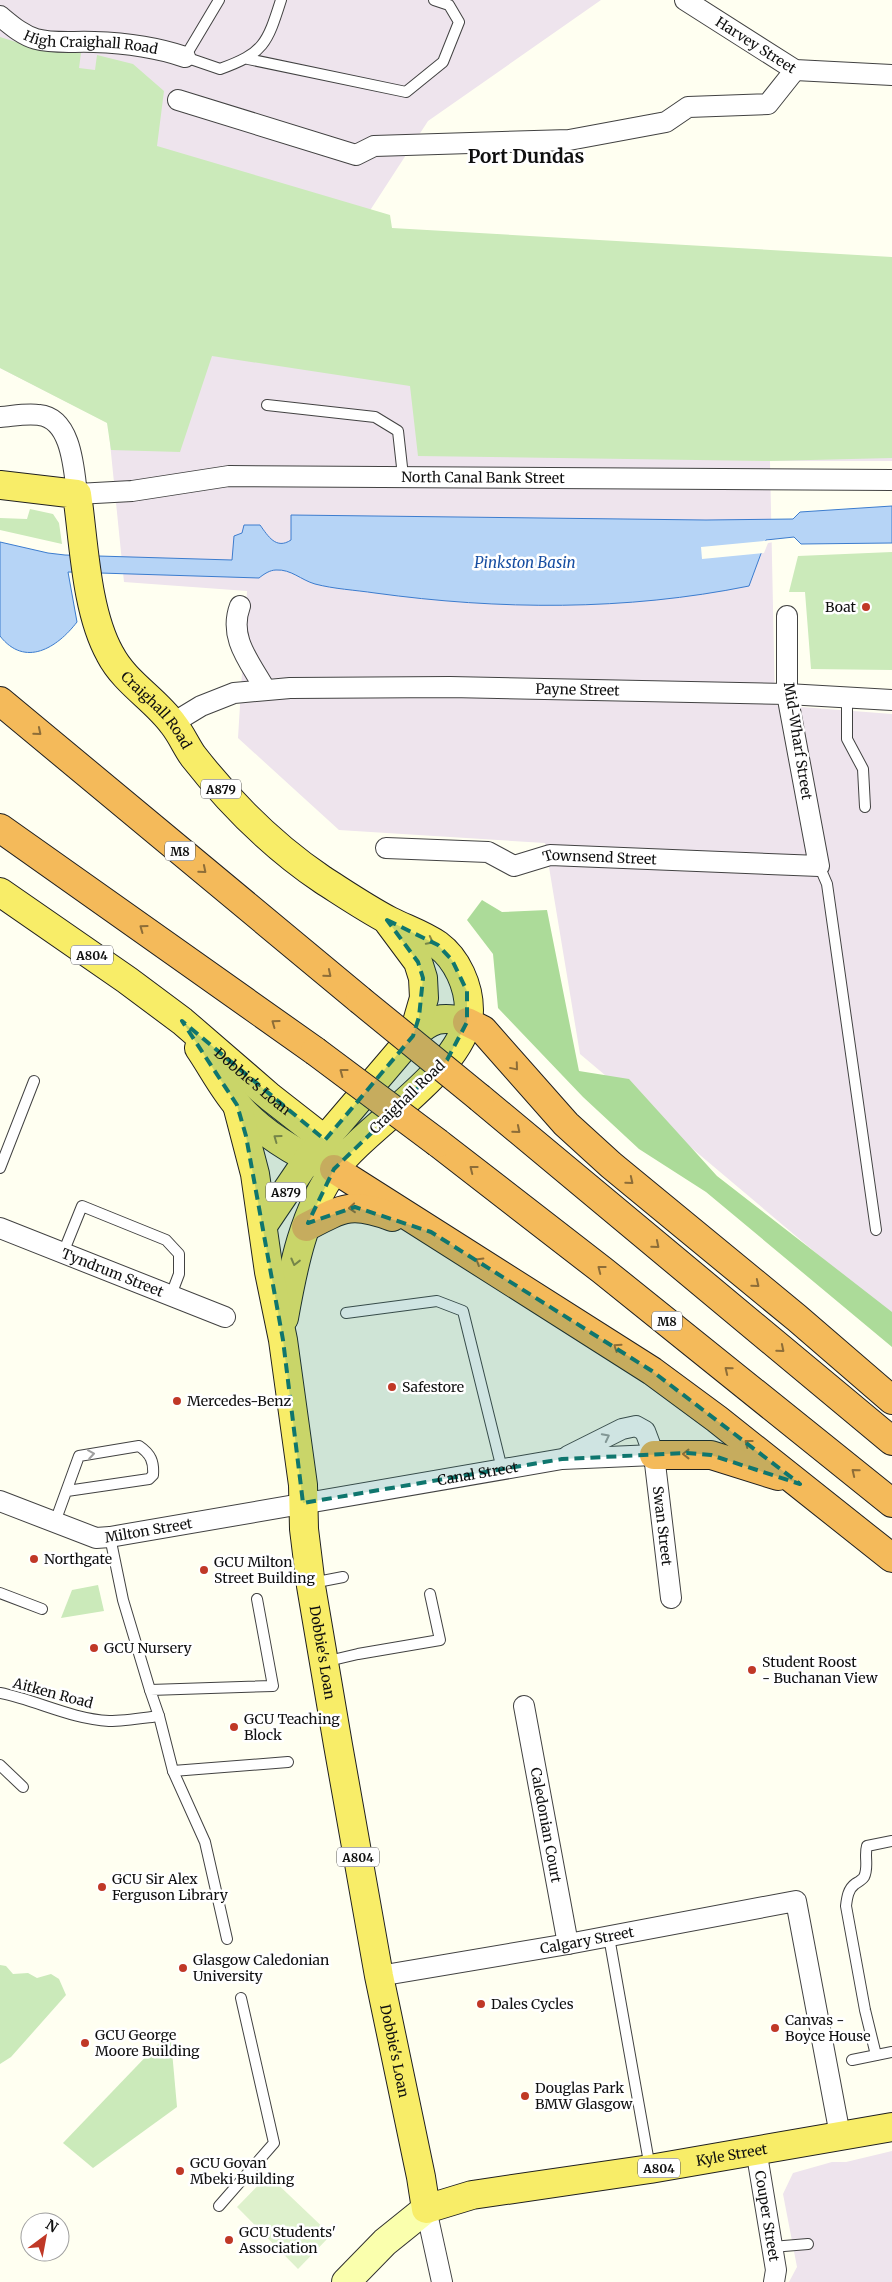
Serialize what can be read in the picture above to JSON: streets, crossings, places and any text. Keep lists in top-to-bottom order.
{
  "streets": {
    "highway": ["M8"],
    "main road": [
      "Craighall Road",
      "A879",
      "A804",
      "Dobbie's Loan",
      "Kyle Street"
    ],
    "street": [
      "High Craighall Road",
      "Harvey Street",
      "North Canal Bank Street",
      "Payne Street",
      "Mid-Wharf Street",
      "Townsend Street",
      "Tyndrum Street",
      "Canal Street",
      "Swan Street",
      "Milton Street",
      "Caledonian Court",
      "Calgary Street",
      "Couper Street"
    ],
    "lane": ["Aitken Road"]
  },
  "crossings": [
    ["North Canal Bank Street", "Craighall Road"],
    ["Payne Street", "Craighall Road"],
    ["Payne Street", "Mid-Wharf Street"],
    ["Craighall Road", "A879"],
    ["Craighall Road", "Dobbie's Loan"],
    ["Mid-Wharf Street", "Townsend Street"],
    ["A879", "Dobbie's Loan"],
    ["Dobbie's Loan", "Canal Street"],
    ["Dobbie's Loan", "Milton Street"],
    ["Dobbie's Loan", "Calgary Street"],
    ["Dobbie's Loan", "Kyle Street"],
    ["Canal Street", "Swan Street"],
    ["Canal Street", "Milton Street"],
    ["Caledonian Court", "Calgary Street"],
    ["Calgary Street", "Kyle Street"],
    ["Kyle Street", "Couper Street"]
  ],
  "districts": ["Port Dundas"],
  "water": ["Pinkston Basin"],
  "places": [
    "Boat",
    "Safestore",
    "Mercedes-Benz",
    "Northgate",
    "GCU Milton Street Building",
    "GCU Nursery",
    "Student Roost - Buchanan View",
    "GCU Teaching Block",
    "GCU Sir Alex Ferguson Library",
    "Glasgow Caledonian University",
    "Dales Cycles",
    "Canvas - Boyce House",
    "GCU George Moore Building",
    "Douglas Park BMW Glasgow",
    "GCU Govan Mbeki Building",
    "GCU Students' Association"
  ],
  "north": "top right"
}
